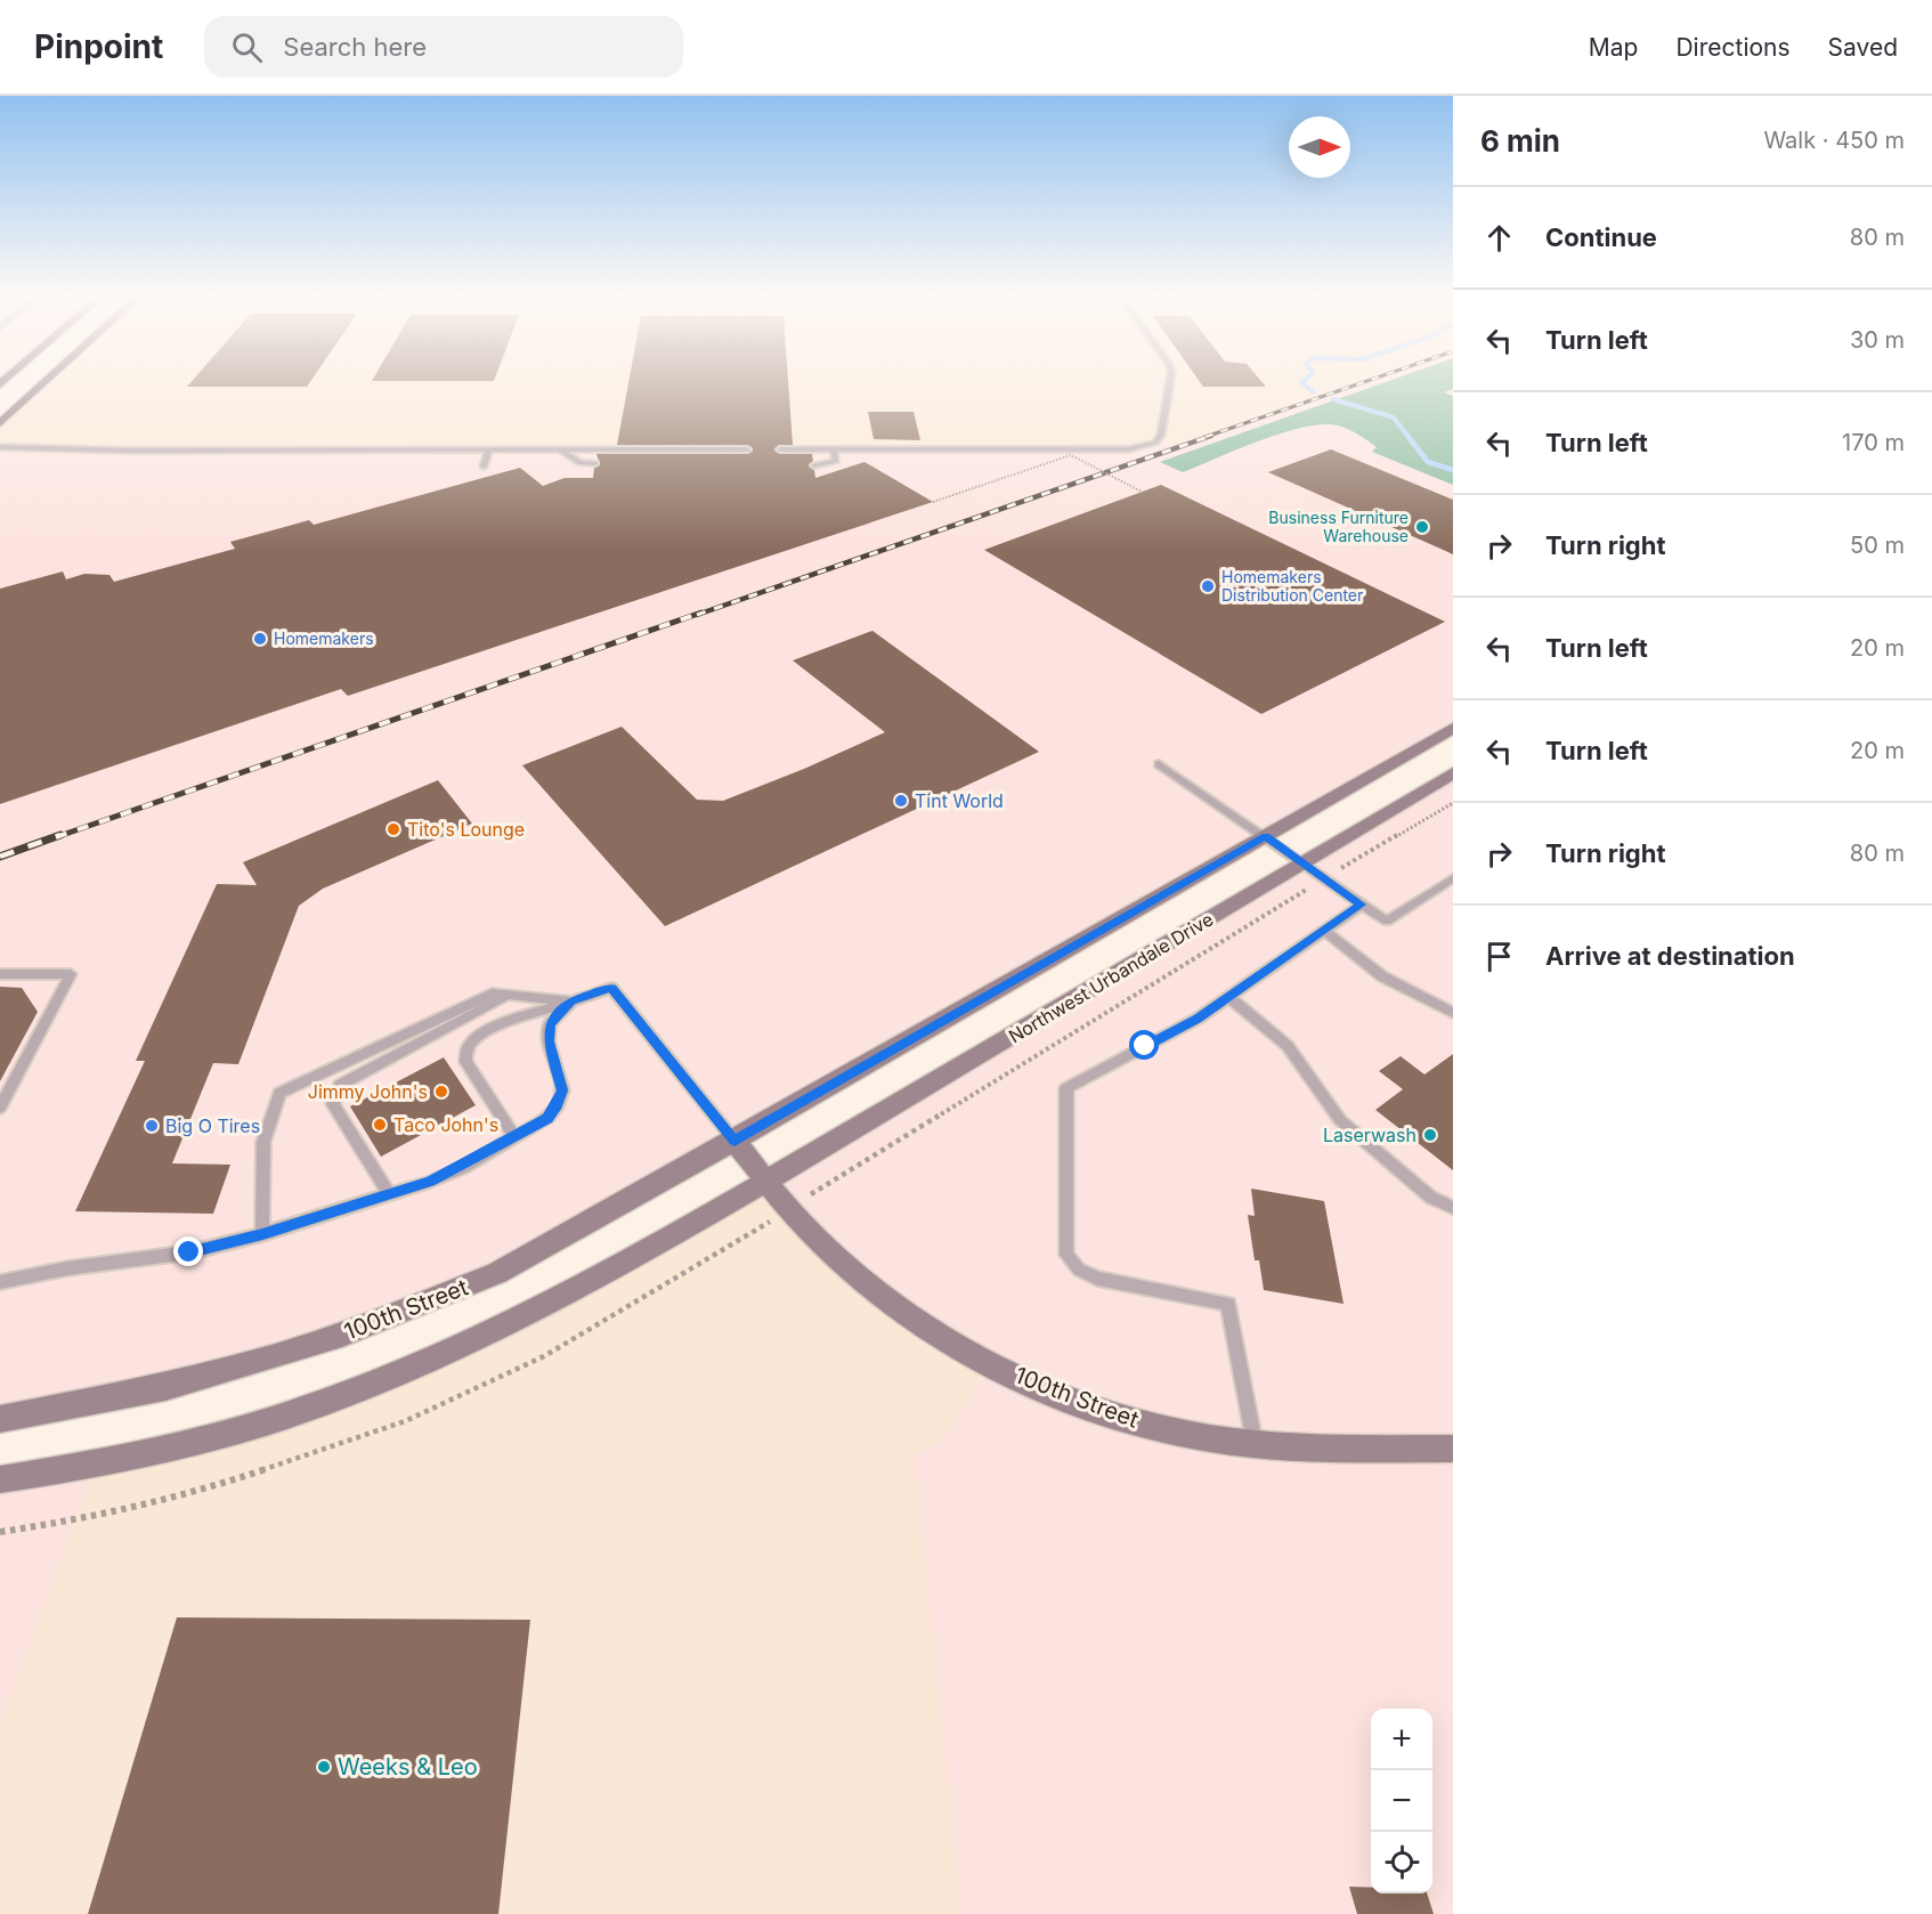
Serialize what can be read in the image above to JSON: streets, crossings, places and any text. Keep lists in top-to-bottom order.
{
  "streets": {
    "main road": ["Northwest Urbandale Drive", "100th Street"]
  },
  "crossings": [
    ["Northwest Urbandale Drive", "100th Street"]
  ],
  "places": [
    "Business Furniture Warehouse",
    "Homemakers Distribution Center",
    "Homemakers",
    "Tint World",
    "Tito's Lounge",
    "Jimmy John's",
    "Taco John's",
    "Big O Tires",
    "Laserwash",
    "Weeks & Leo"
  ],
  "north": "right",
  "page": {
    "header": "Pinpoint",
    "search": "Search here",
    "nav": ["Map", "Directions", "Saved"],
    "heading": ["6 min", "Walk · 450 m"],
    "list": [
      ["Continue", "80 m"],
      ["Turn left", "30 m"],
      ["Turn left", "170 m"],
      ["Turn right", "50 m"],
      ["Turn left", "20 m"],
      ["Turn left", "20 m"],
      ["Turn right", "80 m"],
      "Arrive at destination"
    ],
    "map_buttons": ["+", "−"]
  }
}
